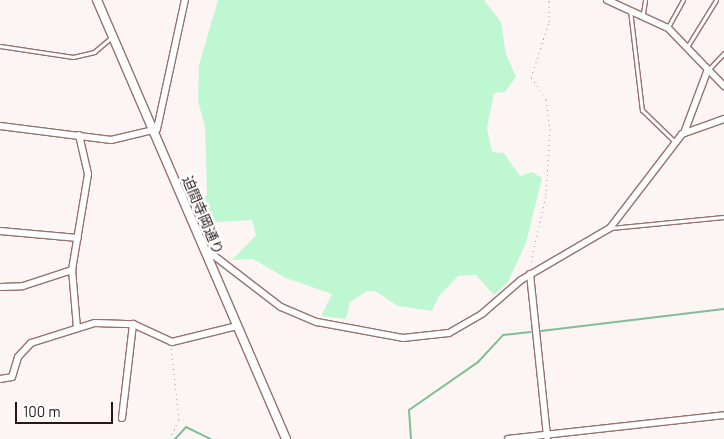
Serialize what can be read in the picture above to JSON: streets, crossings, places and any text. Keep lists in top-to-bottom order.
{
  "streets": {
    "street": ["迫間寺岡通り"]
  },
  "scale_bar": "100 m"
}
